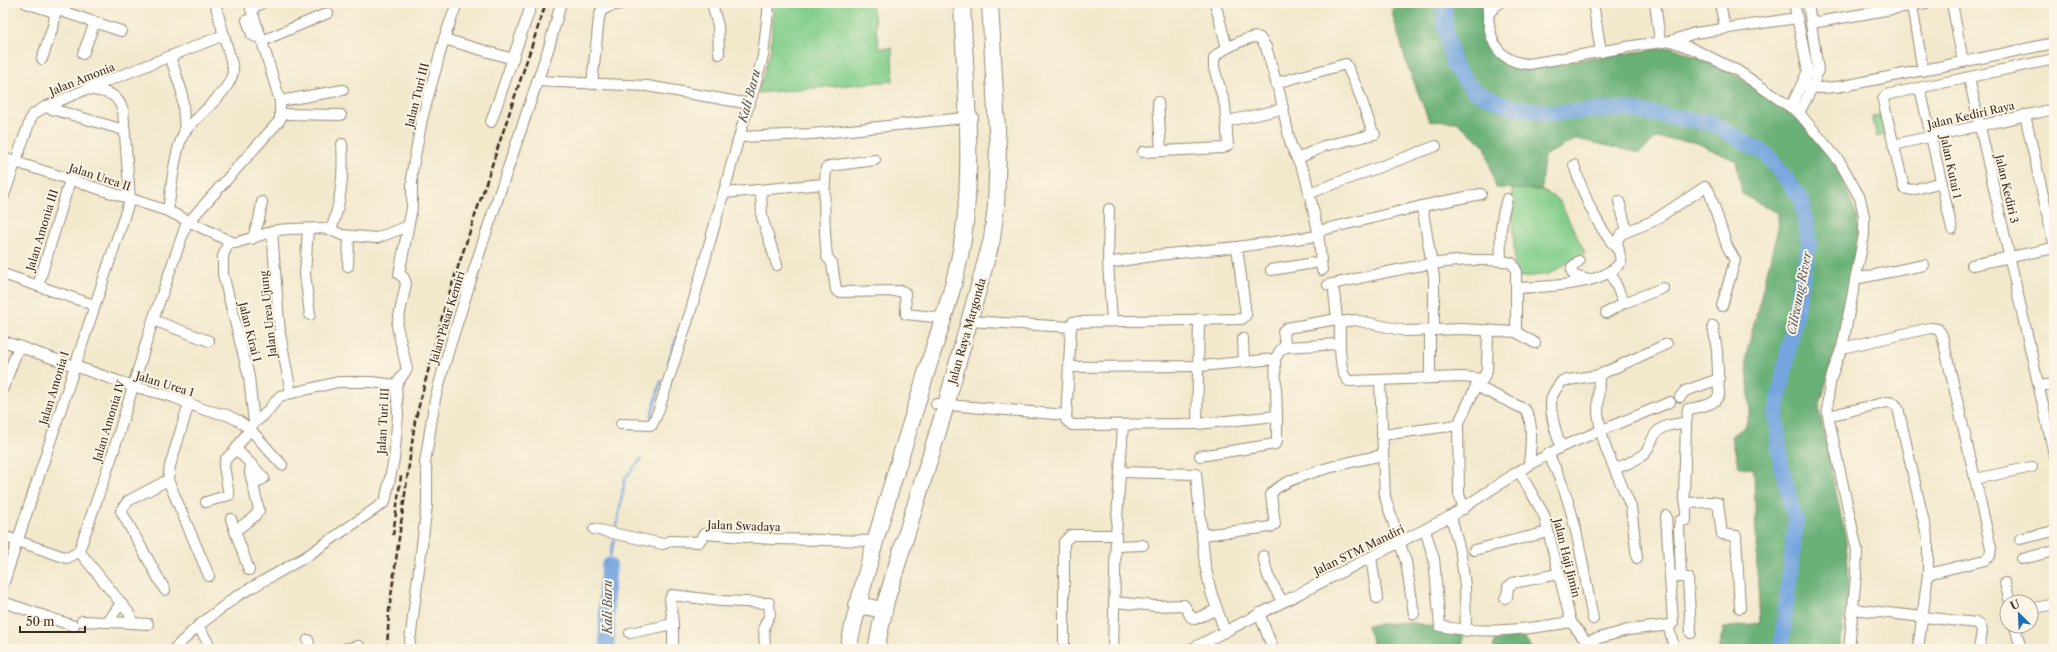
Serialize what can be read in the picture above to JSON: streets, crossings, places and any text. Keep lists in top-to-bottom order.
{
  "streets": {
    "highway": ["Jalan Raya Margonda"],
    "street": [
      "Jalan Amonia",
      "Jalan Turi III",
      "Jalan Kediri Raya",
      "Jalan Kutai 1",
      "Jalan Urea II",
      "Jalan Kediri 3",
      "Jalan Amonia III",
      "Jalan Urea Ujung",
      "Jalan Pasar Kemiri",
      "Jalan Kirai I",
      "Jalan Urea 1",
      "Jalan Amonia I",
      "Jalan Amonia IV",
      "Jalan Swadaya",
      "Jalan STM Mandiri",
      "Jalan Haji Jimin"
    ]
  },
  "crossings": [
    ["Jalan Amonia", "Jalan Urea II"],
    ["Jalan Kediri Raya", "Jalan Kutai 1"],
    ["Jalan Kediri Raya", "Jalan Kediri 3"],
    ["Jalan Urea II", "Jalan Amonia III"],
    ["Jalan Urea II", "Jalan Amonia I"],
    ["Jalan Urea II", "Jalan Amonia IV"],
    ["Jalan Raya Margonda", "Jalan Swadaya"],
    ["Jalan Kirai I", "Jalan Urea 1"],
    ["Jalan Urea 1", "Jalan Amonia I"],
    ["Jalan Urea 1", "Jalan Amonia IV"],
    ["Jalan STM Mandiri", "Jalan Haji Jimin"]
  ],
  "water": ["Kali Baru", "Ciliwung River"],
  "scale_bar": "50 m",
  "north": "top left"
}
